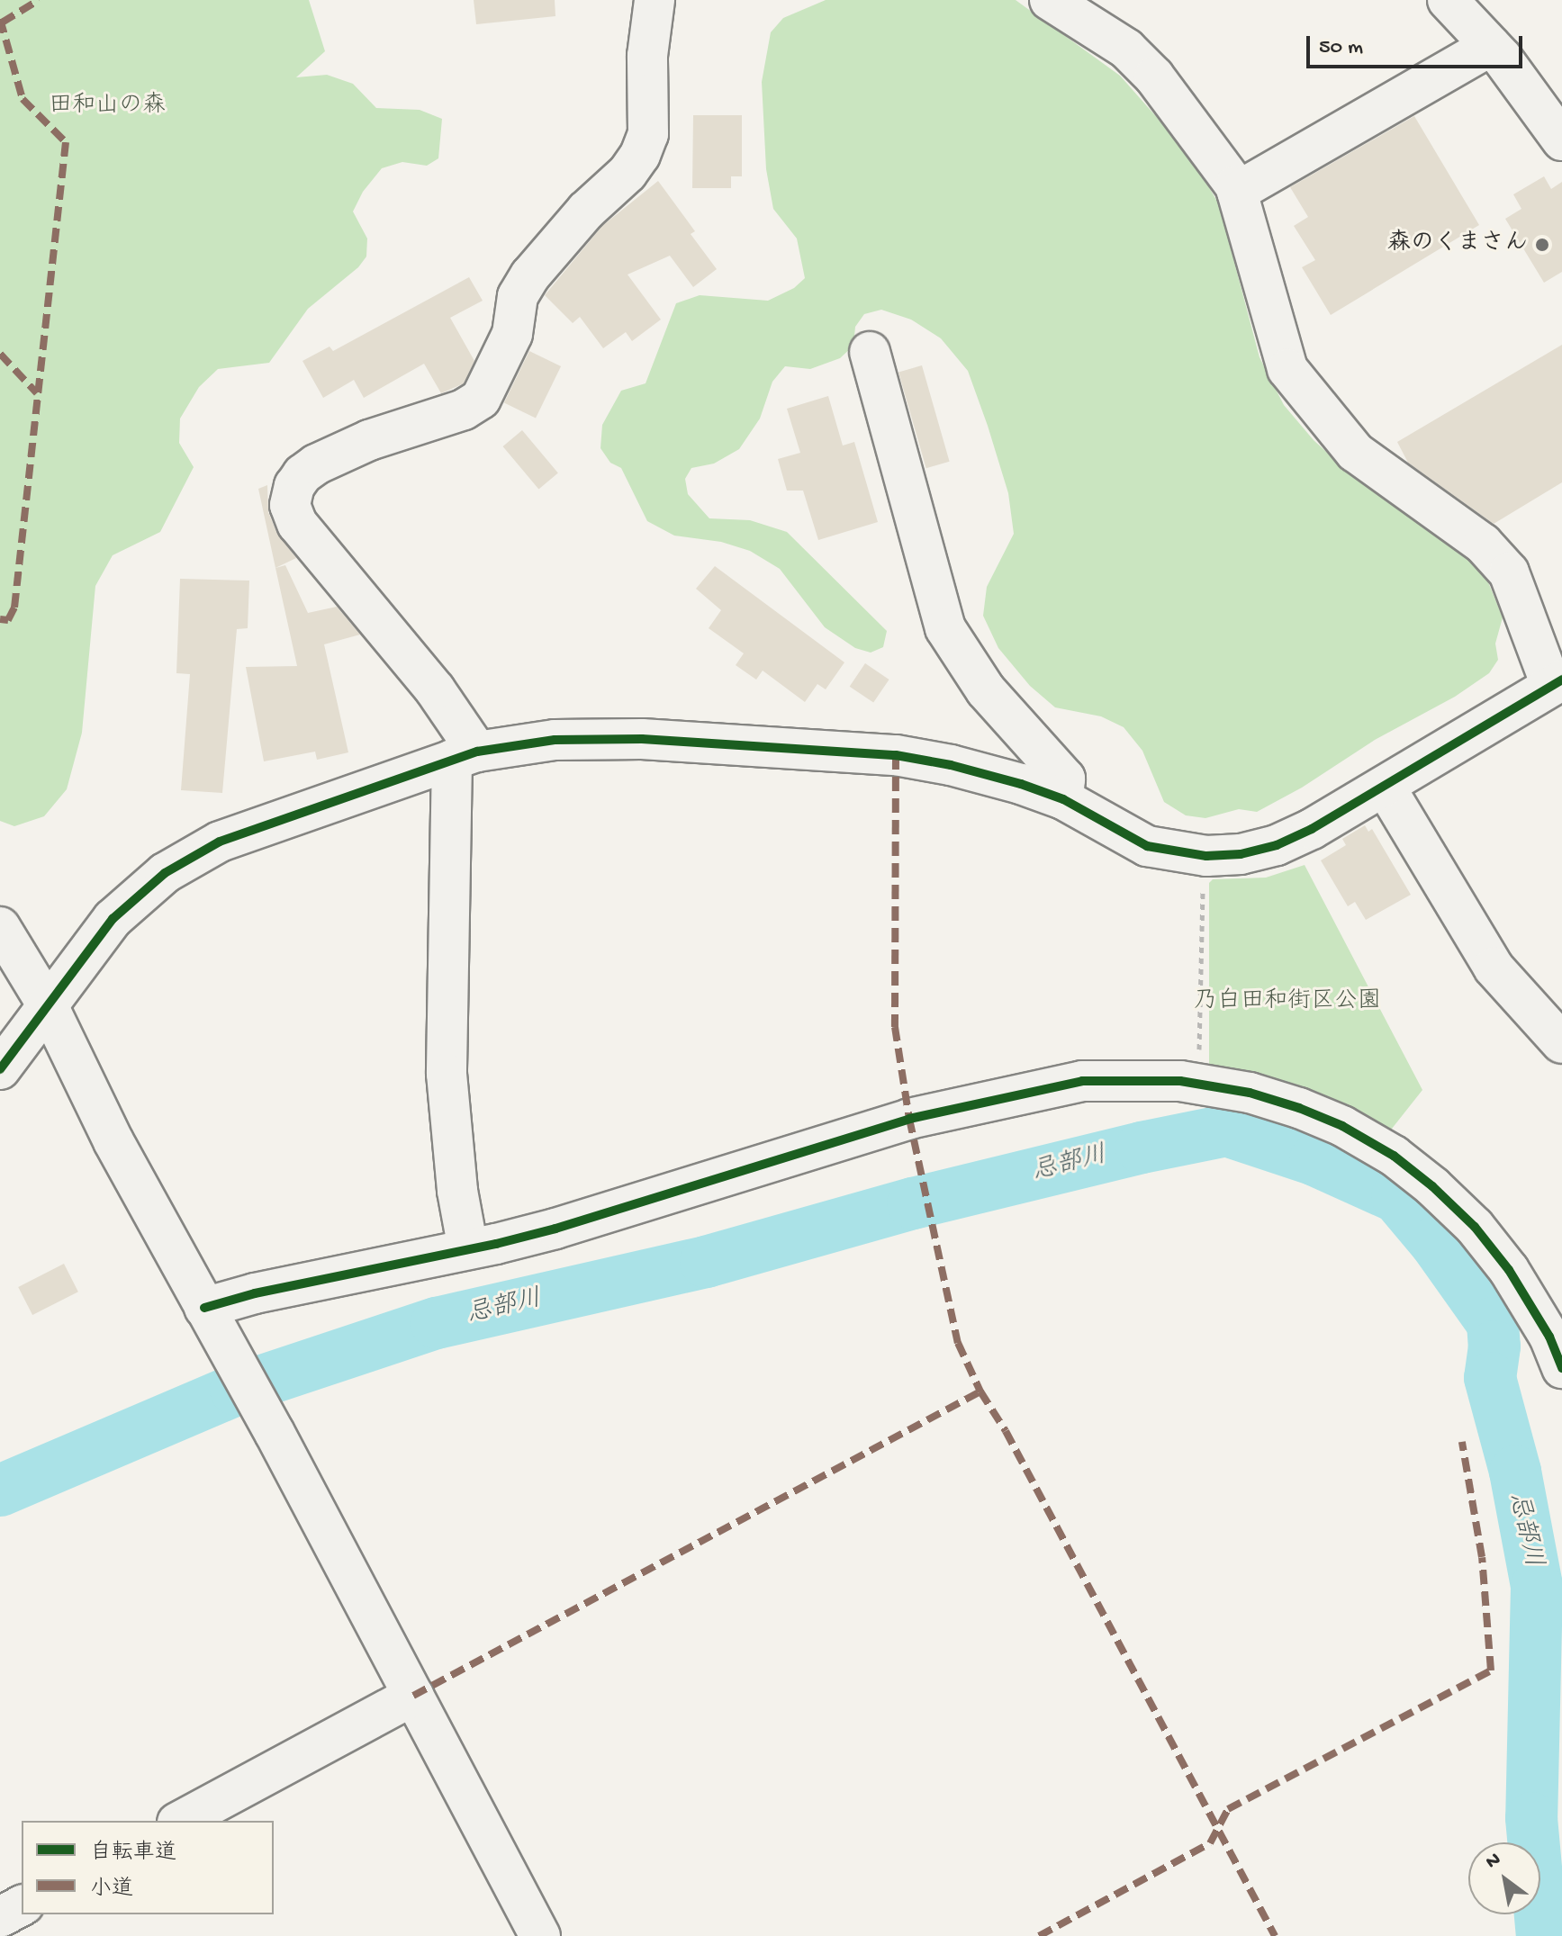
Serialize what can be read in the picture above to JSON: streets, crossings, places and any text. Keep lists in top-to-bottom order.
{
  "water": ["忌部川"],
  "parks": ["田和山の森", "乃白田和街区公園"],
  "places": ["森のくまさん"],
  "legend": ["自転車道", "小道"],
  "scale_bar": "50 m",
  "north": "top left"
}
